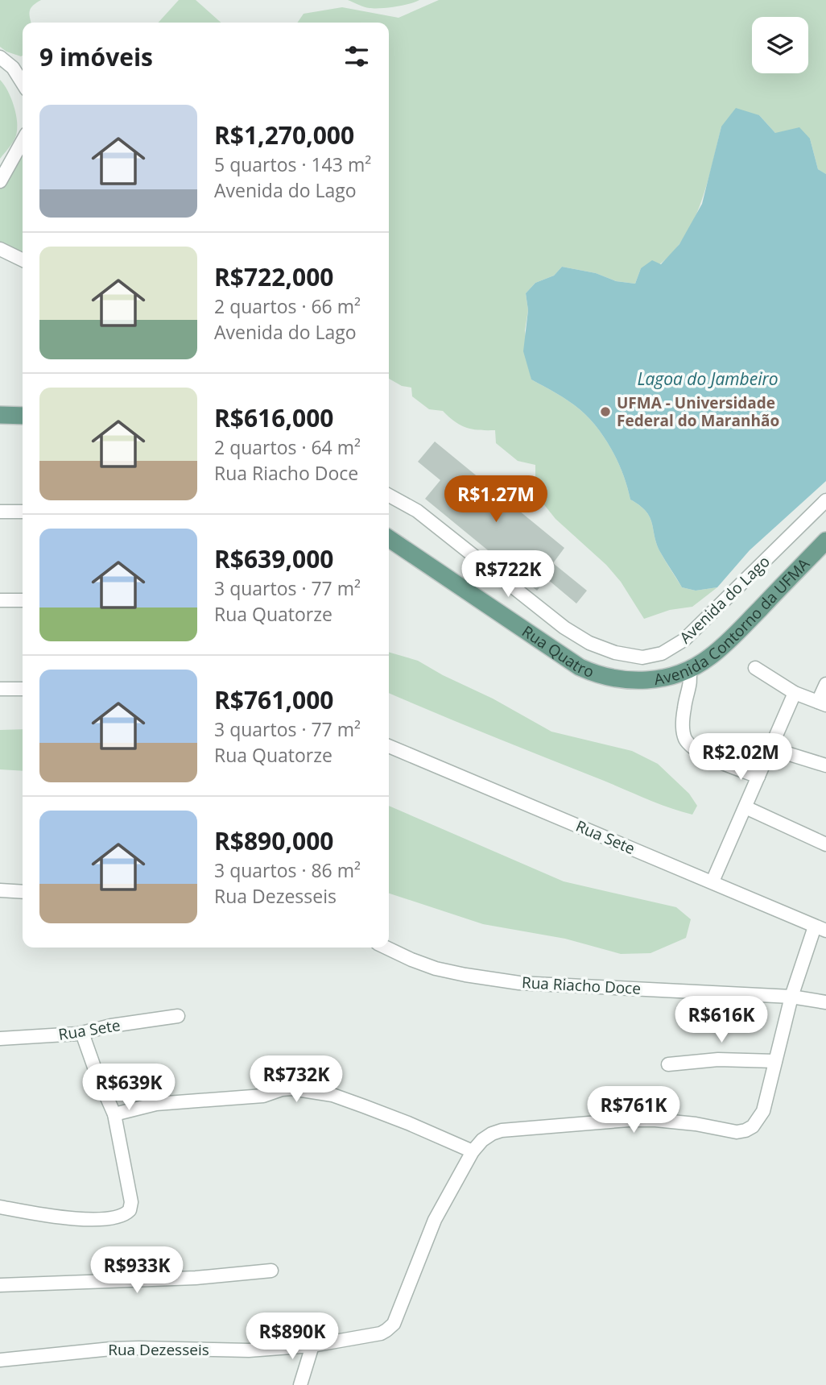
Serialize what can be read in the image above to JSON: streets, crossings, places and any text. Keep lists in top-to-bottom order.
{
  "streets": {
    "main road": ["Avenida Contorno da UFMA", "Rua Quatro"],
    "street": [
      "Avenida do Lago",
      "Rua Sete",
      "Rua Riacho Doce",
      "Rua Dezesseis"
    ]
  },
  "crossings": [
    ["Avenida Contorno da UFMA", "Rua Quatro"]
  ],
  "water": ["Lagoa do Jambeiro"],
  "places": ["UFMA - Universidade Federal do Maranhão"],
  "page": {
    "heading": "9 imóveis",
    "list": [
      {
        "name": "R$1,270,000",
        "note": "5 quartos · 143 m² · Avenida do Lago"
      },
      {
        "name": "R$722,000",
        "note": "2 quartos · 66 m² · Avenida do Lago"
      },
      {
        "name": "R$616,000",
        "note": "2 quartos · 64 m² · Rua Riacho Doce"
      },
      {
        "name": "R$639,000",
        "note": "3 quartos · 77 m² · Rua Quatorze"
      },
      {
        "name": "R$761,000",
        "note": "3 quartos · 77 m² · Rua Quatorze"
      },
      {
        "name": "R$890,000",
        "note": "3 quartos · 86 m² · Rua Dezesseis"
      }
    ],
    "price": [
      "R$1.27M",
      "R$722K",
      "R$2.02M",
      "R$616K",
      "R$732K",
      "R$639K",
      "R$761K",
      "R$933K",
      "R$890K"
    ]
  }
}
